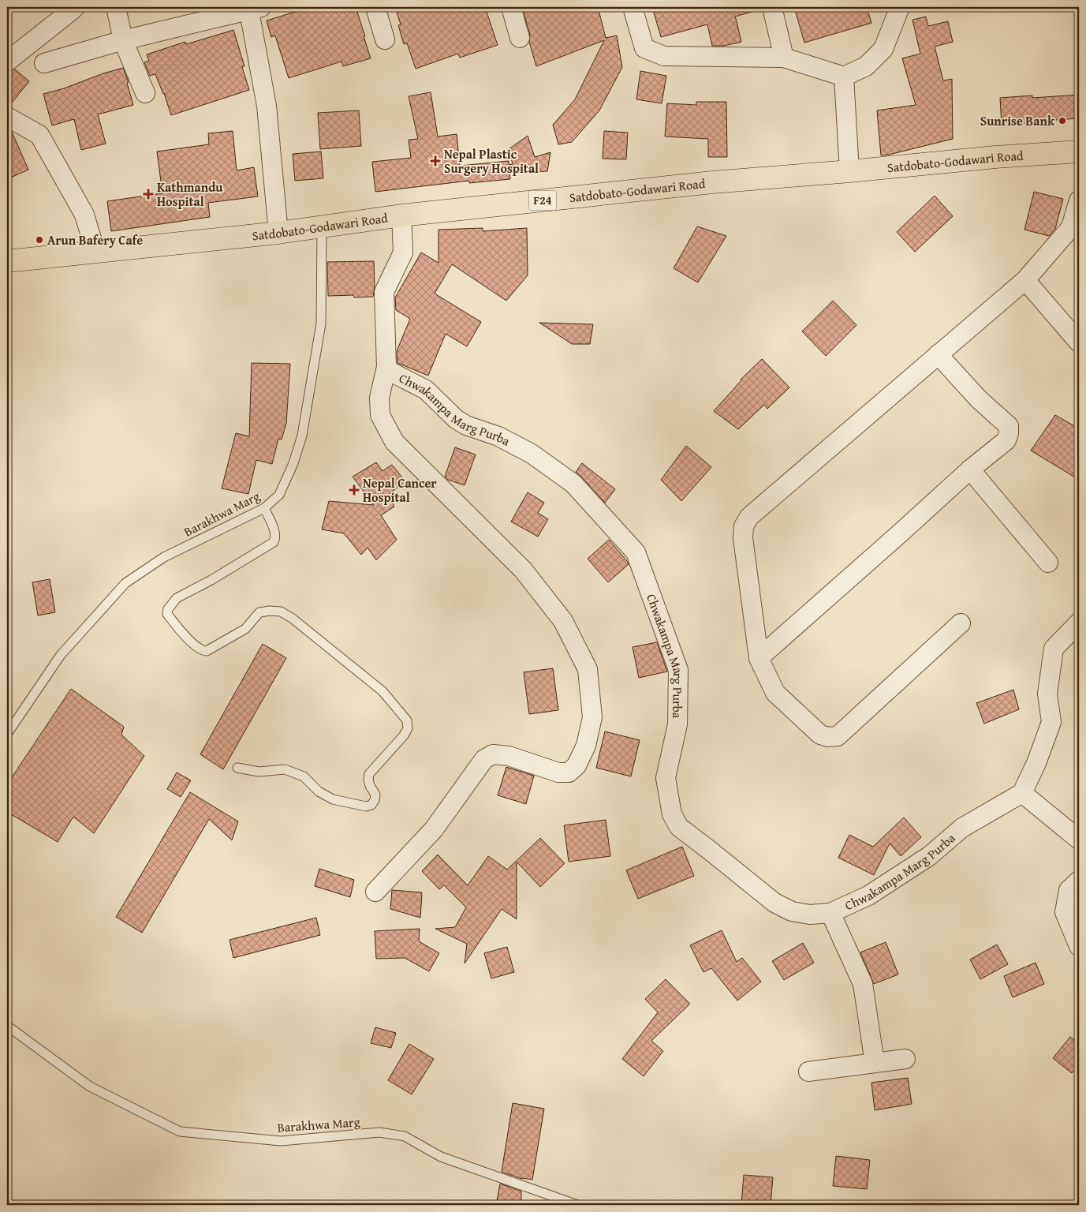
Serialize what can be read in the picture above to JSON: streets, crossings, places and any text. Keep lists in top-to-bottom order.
{
  "streets": {
    "main road": ["Satdobato-Godawari Road", "F24"],
    "street": ["Chwakampa Marg Purba"],
    "lane": ["Barakhwa Marg"]
  },
  "crossings": [
    ["Satdobato-Godawari Road", "Chwakampa Marg Purba"],
    ["Satdobato-Godawari Road", "Barakhwa Marg"]
  ],
  "places": {
    "other": ["Sunrise Bank", "Arun Bafery Cafe"],
    "health": ["Nepal Plastic Surgery Hospital", "Kathmandu Hospital", "Nepal Cancer Hospital"]
  }
}
